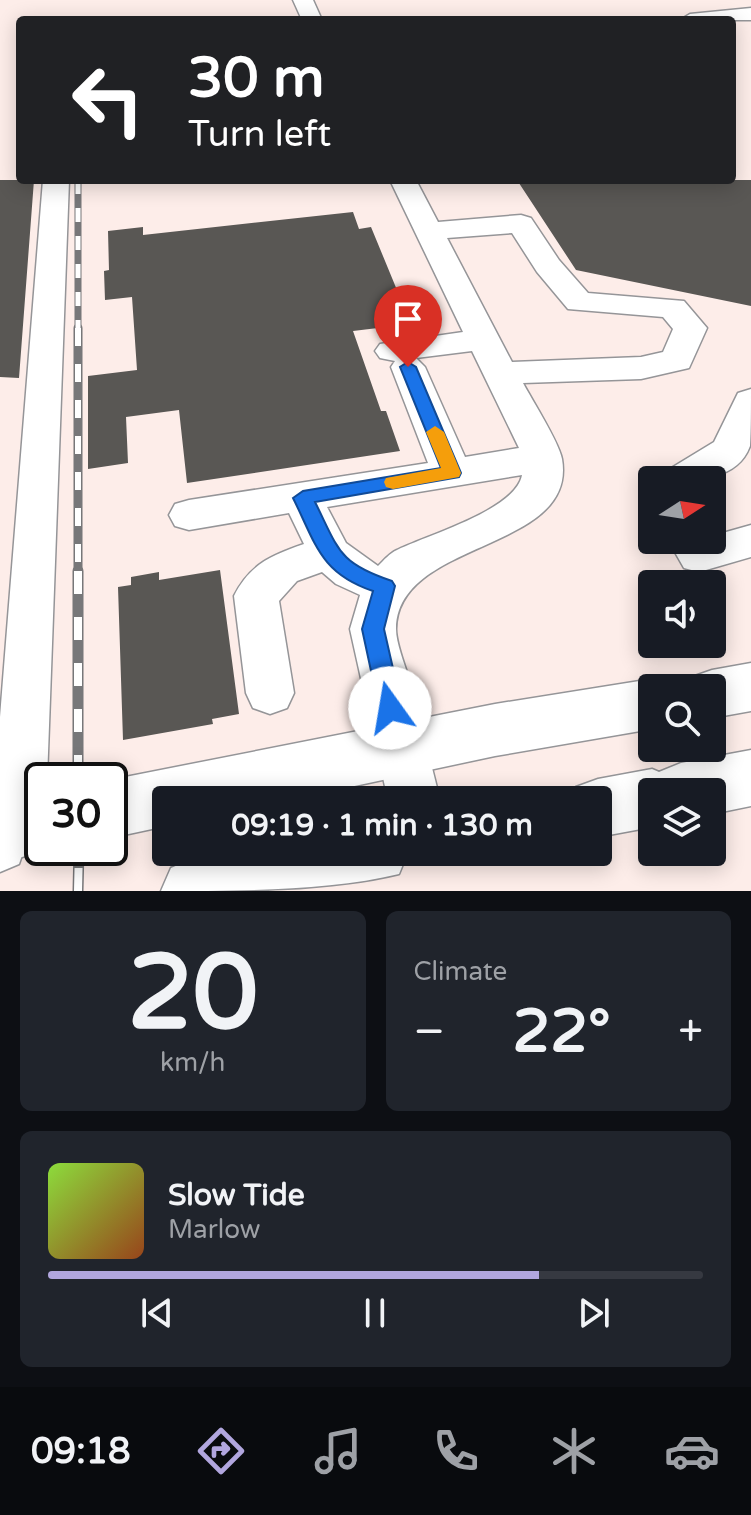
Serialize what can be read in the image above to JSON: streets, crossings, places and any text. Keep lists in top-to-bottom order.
{
  "north": "right",
  "page": {
    "turn": ["30 m", "Turn left"],
    "limit": "30",
    "trip": "09:19 · 1 min · 130 m",
    "tile": [
      ["20", "km/h"],
      "Climate"
    ],
    "heat": ["−", "22°", "+"],
    "song": ["Slow Tide", "Marlow"],
    "tabs": "09:18"
  }
}
